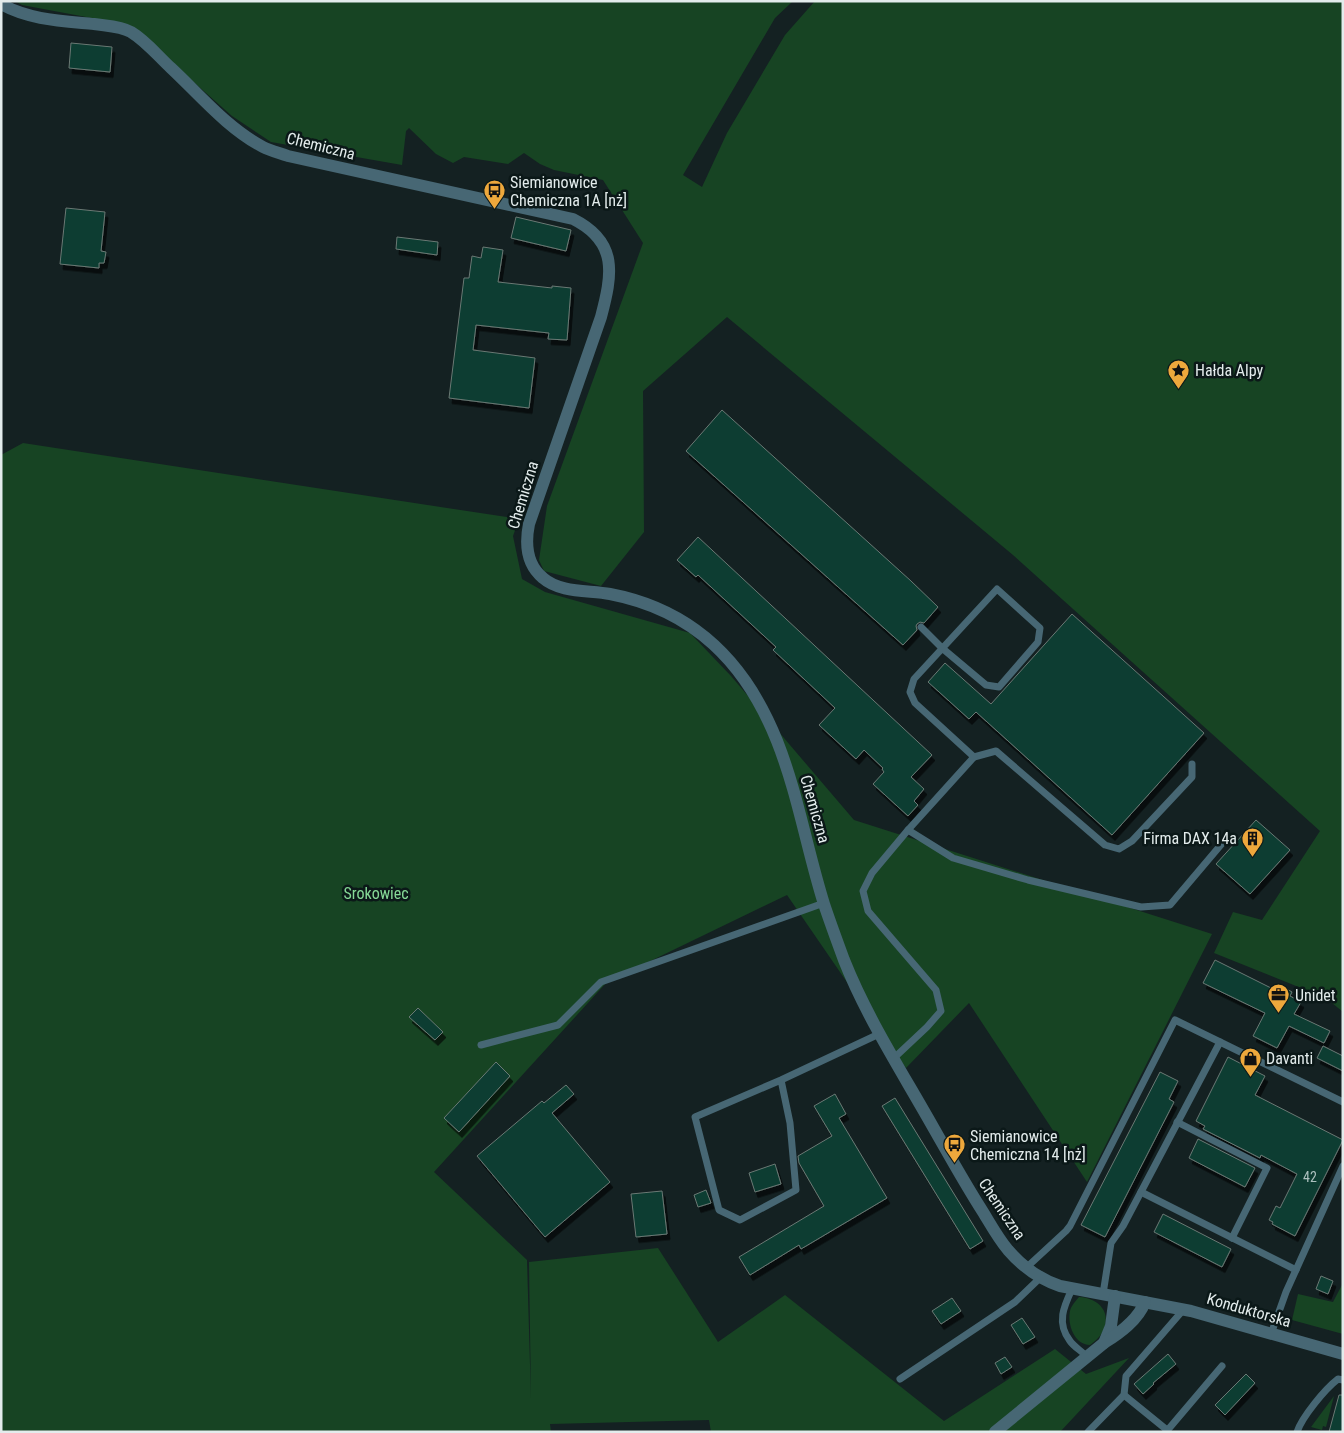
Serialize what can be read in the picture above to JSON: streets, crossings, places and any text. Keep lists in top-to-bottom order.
{
  "streets": {
    "street": ["Chemiczna", "Konduktorska"]
  },
  "crossings": [
    ["Chemiczna", "Konduktorska"]
  ],
  "parks": ["Srokowiec"],
  "places": {
    "bus stop": ["Siemianowice Chemiczna 1A [nż]", "Siemianowice Chemiczna 14 [nż]"],
    "place": ["Hałda Alpy"],
    "building": ["Firma DAX 14a"],
    "office": ["Unidet"],
    "shop": ["Davanti"]
  },
  "house_numbers": ["42"]
}
